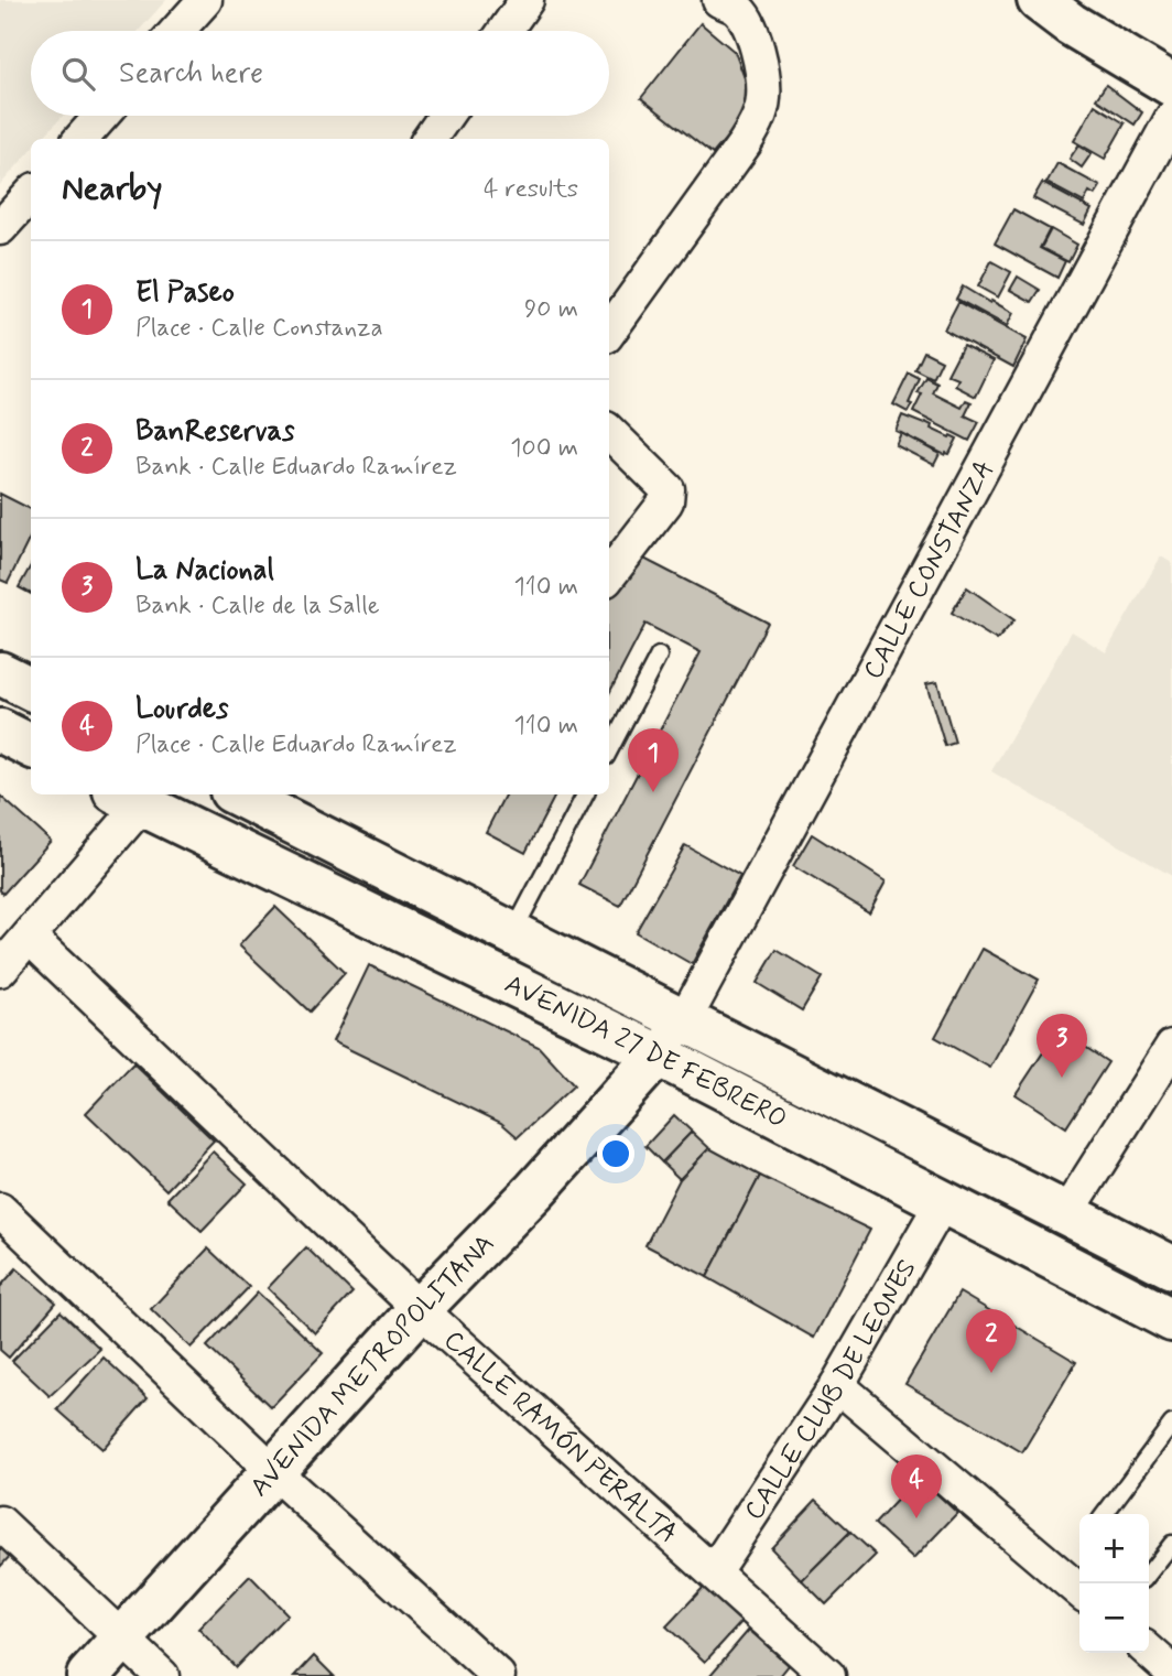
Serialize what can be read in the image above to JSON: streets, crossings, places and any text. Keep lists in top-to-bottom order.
{
  "streets": {
    "main road": ["AVENIDA 27 DE FEBRERO", "AVENIDA METROPOLITANA"],
    "street": ["CALLE CONSTANZA", "CALLE CLUB DE LEONES", "CALLE RAMÓN PERALTA"]
  },
  "crossings": [
    ["CALLE CONSTANZA", "AVENIDA 27 DE FEBRERO"],
    ["CALLE CONSTANZA", "AVENIDA METROPOLITANA"],
    ["AVENIDA 27 DE FEBRERO", "AVENIDA METROPOLITANA"],
    ["AVENIDA 27 DE FEBRERO", "CALLE CLUB DE LEONES"],
    ["AVENIDA METROPOLITANA", "CALLE RAMÓN PERALTA"],
    ["CALLE CLUB DE LEONES", "CALLE RAMÓN PERALTA"]
  ],
  "page": {
    "search": "Search here",
    "heading": ["Nearby", "4 results"],
    "list": [
      {
        "mark": "1",
        "name": "El Paseo",
        "note": "Place · Calle Constanza",
        "value": "90 m"
      },
      {
        "mark": "2",
        "name": "BanReservas",
        "note": "Bank · Calle Eduardo Ramírez",
        "value": "100 m"
      },
      {
        "mark": "3",
        "name": "La Nacional",
        "note": "Bank · Calle de la Salle",
        "value": "110 m"
      },
      {
        "mark": "4",
        "name": "Lourdes",
        "note": "Place · Calle Eduardo Ramírez",
        "value": "110 m"
      }
    ],
    "pins": [
      "1",
      "3",
      "2",
      "4"
    ],
    "map_buttons": ["+", "−"]
  }
}
